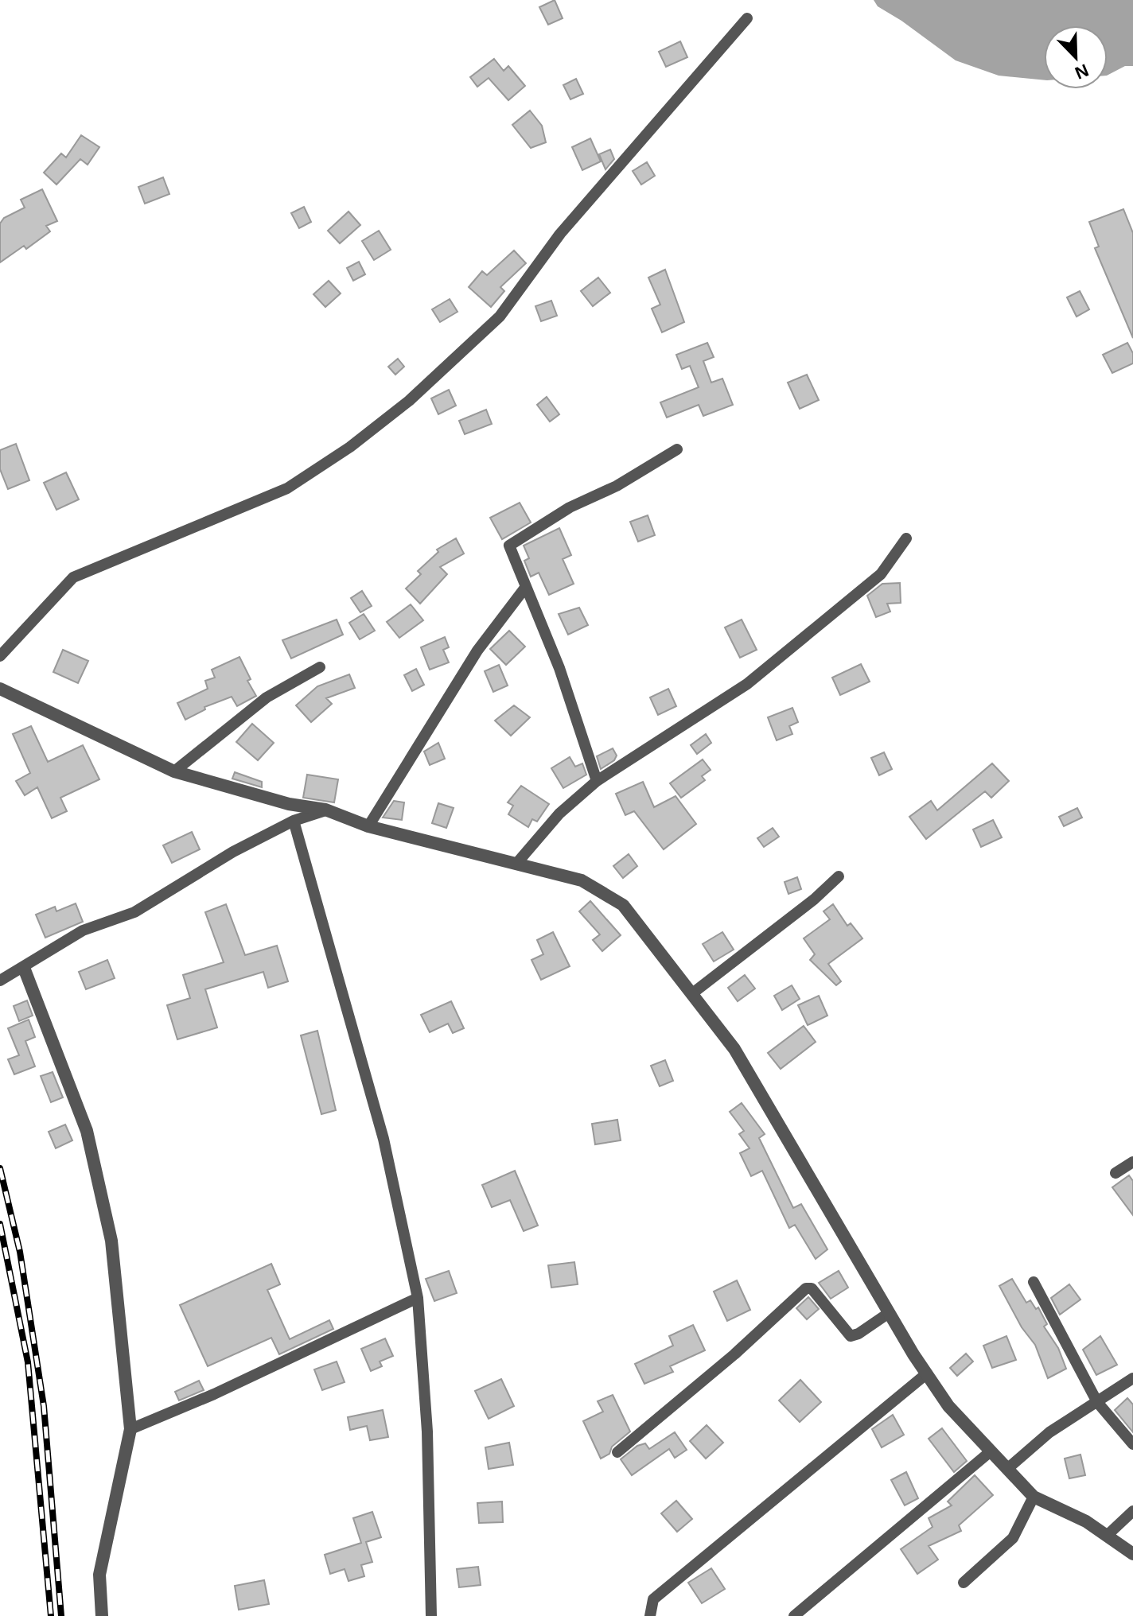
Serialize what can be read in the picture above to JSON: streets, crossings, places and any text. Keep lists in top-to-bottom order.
{
  "north": "bottom right"
}
